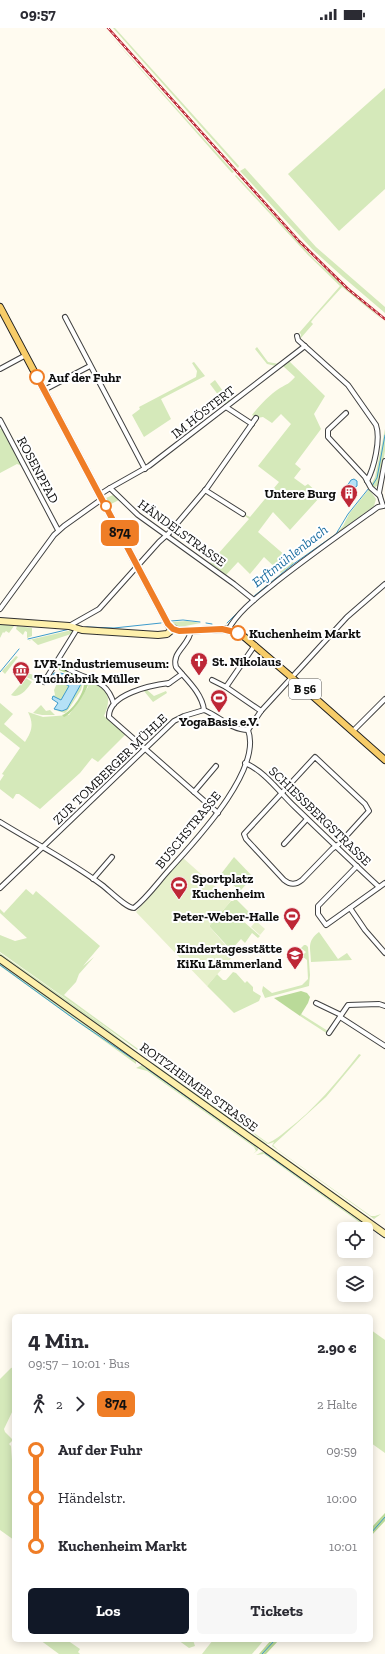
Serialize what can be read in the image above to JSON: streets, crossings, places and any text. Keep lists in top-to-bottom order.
{
  "streets": {
    "main road": ["B 56"],
    "street": [
      "IM HÖSTERT",
      "ROSENPFAD",
      "HÄNDELSTRASSE",
      "ZUR TOMBERGER MÜHLE",
      "SCHIESSBERGSTRASSE",
      "BUSCHSTRASSE",
      "ROITZHEIMER STRASSE"
    ]
  },
  "crossings": [
    ["IM HÖSTERT", "HÄNDELSTRASSE"],
    ["SCHIESSBERGSTRASSE", "BUSCHSTRASSE"]
  ],
  "water": ["Erftmühlenbach"],
  "places": {
    "other": ["Auf der Fuhr", "Kuchenheim Markt"],
    "building": ["Untere Burg"],
    "church": ["St. Nikolaus"],
    "museum": ["LVR-Industriemuseum: Tuchfabrik Müller"],
    "sports": ["YogaBasis e.V.", "Sportplatz Kuchenheim", "Peter-Weber-Halle"],
    "school or university": ["Kindertagesstätte KiKu Lämmerland"]
  },
  "lines": ["bus line 874"],
  "page": {
    "status": "09:57",
    "on_map": "874",
    "heading": ["4 Min.", "09:57 – 10:01 · Bus", "2.90 €"],
    "legs": ["2", "874", "2 Halte"],
    "list": [
      {
        "name": "Auf der Fuhr",
        "value": "09:59"
      },
      {
        "name": "Händelstr.",
        "value": "10:00"
      },
      {
        "name": "Kuchenheim Markt",
        "value": "10:01"
      }
    ],
    "buttons": ["Los", "Tickets"]
  }
}
